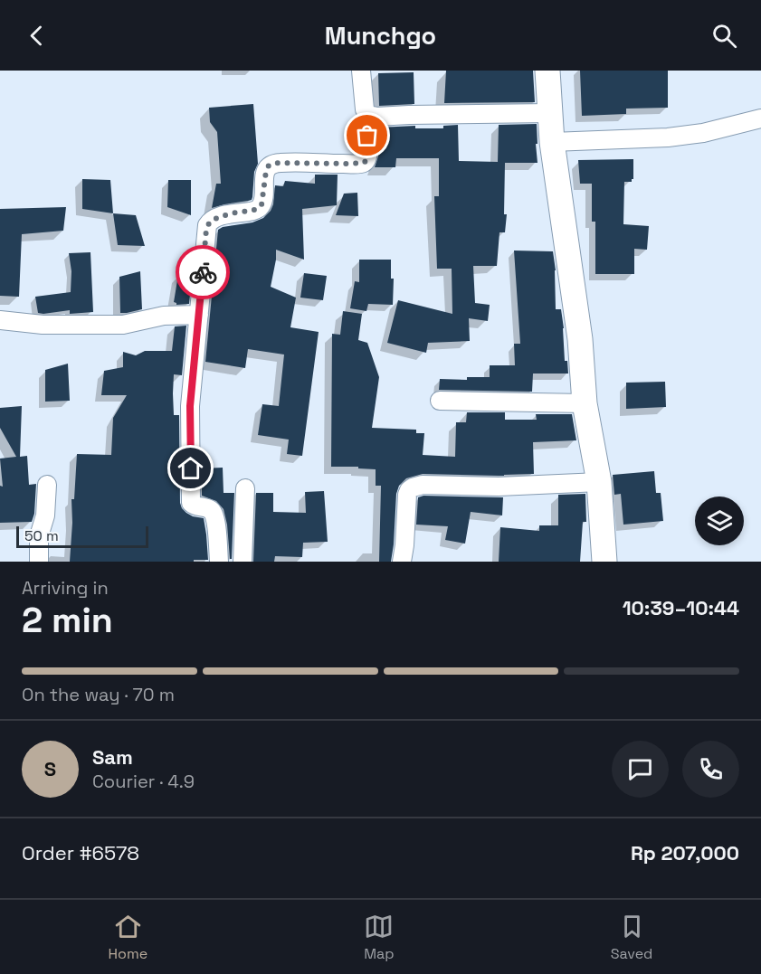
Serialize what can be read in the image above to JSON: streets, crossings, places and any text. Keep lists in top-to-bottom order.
{
  "scale_bar": "50 m",
  "page": {
    "header": "Munchgo",
    "scale": "50 m",
    "heading": ["2 min", "Arriving in", "10:39–10:44"],
    "panel": [
      "Sam",
      "Courier · 4.9",
      "Order #6578",
      "Rp 207,000"
    ],
    "bar": "On the way · 70 m",
    "round": "S",
    "tabs": ["Home", "Map", "Saved"]
  }
}
